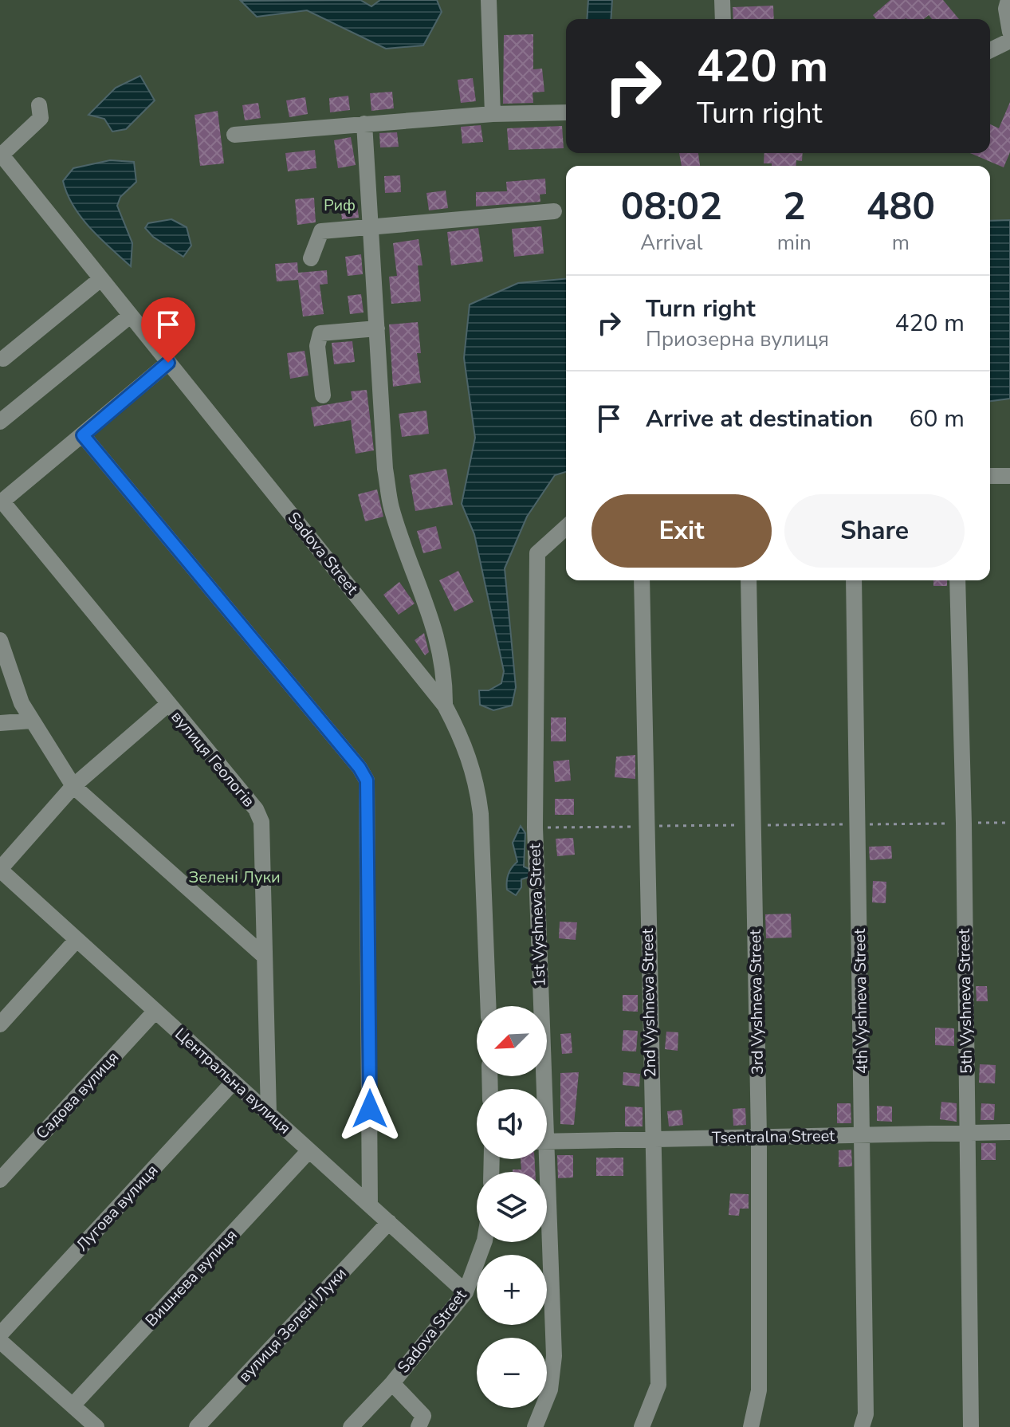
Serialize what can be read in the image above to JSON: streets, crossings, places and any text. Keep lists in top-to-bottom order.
{
  "streets": {
    "street": [
      "Sadova Street",
      "вулиця Геологів",
      "1st Vyshneva Street",
      "4th Vyshneva Street",
      "5th Vyshneva Street",
      "3rd Vyshneva Street",
      "2nd Vyshneva Street",
      "Центральна вулиця",
      "Садова вулиця",
      "Tsentralna Street",
      "Лугова вулиця",
      "Вишнева вулиця",
      "вулиця Зелені Луки"
    ]
  },
  "crossings": [
    ["Sadova Street", "Центральна вулиця"],
    ["вулиця Геологів", "Центральна вулиця"],
    ["4th Vyshneva Street", "Tsentralna Street"],
    ["5th Vyshneva Street", "Tsentralna Street"],
    ["3rd Vyshneva Street", "Tsentralna Street"],
    ["2nd Vyshneva Street", "Tsentralna Street"],
    ["Центральна вулиця", "Садова вулиця"],
    ["Центральна вулиця", "Лугова вулиця"],
    ["Центральна вулиця", "Вишнева вулиця"],
    ["Центральна вулиця", "вулиця Зелені Луки"]
  ],
  "parks": ["Риф", "Зелені Луки"],
  "north": "bottom left",
  "page": {
    "turn": ["420 m", "Turn right"],
    "eta": [
      "08:02",
      "Arrival",
      "2",
      "min",
      "480",
      "m"
    ],
    "list": [
      {
        "name": "Turn right",
        "note": "Приозерна вулиця",
        "value": "420 m"
      },
      {
        "name": "Arrive at destination",
        "value": "60 m"
      }
    ],
    "buttons": ["Exit", "Share"],
    "map_buttons": ["+", "−"]
  }
}
